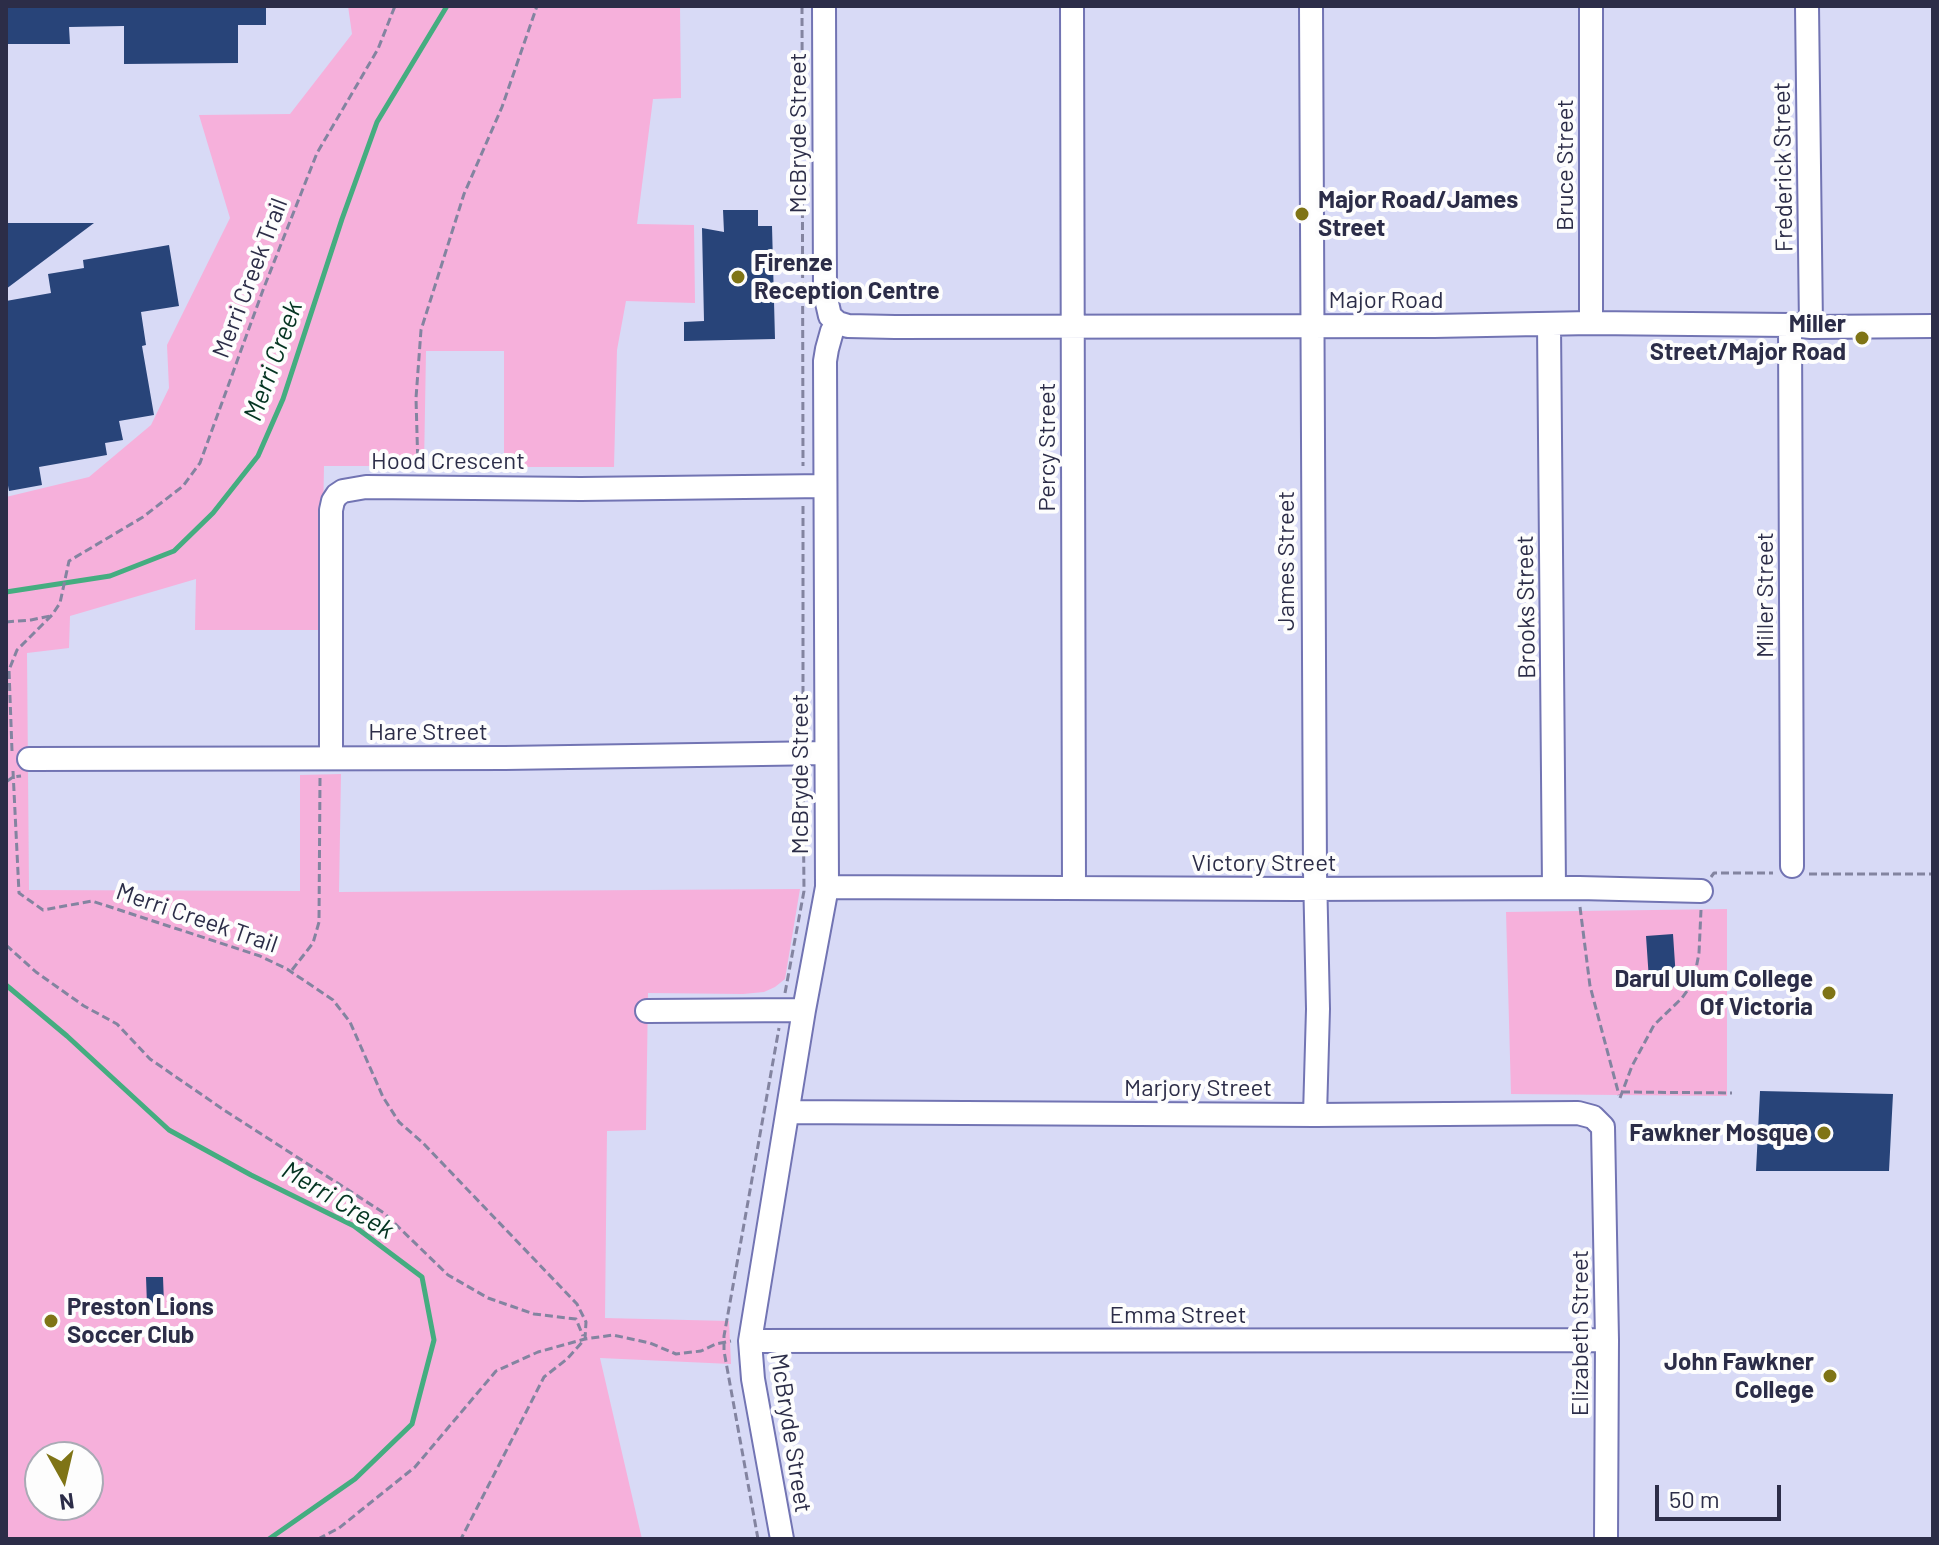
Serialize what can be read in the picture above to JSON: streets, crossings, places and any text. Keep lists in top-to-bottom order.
{
  "streets": {
    "street": [
      "McBryde Street",
      "Bruce Street",
      "Frederick Street",
      "Major Road",
      "Percy Street",
      "Hood Crescent",
      "James Street",
      "Miller Street",
      "Brooks Street",
      "Hare Street",
      "Victory Street",
      "Marjory Street",
      "Emma Street",
      "Elizabeth Street"
    ],
    "path": ["Merri Creek Trail"]
  },
  "crossings": [
    ["McBryde Street", "Major Road"],
    ["McBryde Street", "Hood Crescent"],
    ["McBryde Street", "Hare Street"],
    ["McBryde Street", "Victory Street"],
    ["McBryde Street", "Marjory Street"],
    ["McBryde Street", "Emma Street"],
    ["Bruce Street", "Major Road"],
    ["Frederick Street", "Major Road"],
    ["Frederick Street", "Miller Street"],
    ["Major Road", "Percy Street"],
    ["Major Road", "James Street"],
    ["Major Road", "Miller Street"],
    ["Major Road", "Brooks Street"],
    ["Percy Street", "Victory Street"],
    ["Hood Crescent", "Hare Street"],
    ["James Street", "Victory Street"],
    ["James Street", "Marjory Street"],
    ["Brooks Street", "Victory Street"],
    ["Marjory Street", "Elizabeth Street"],
    ["Emma Street", "Elizabeth Street"]
  ],
  "water": ["Merri Creek"],
  "places": [
    "Major Road/James Street",
    "Firenze Reception Centre",
    "Miller Street/Major Road",
    "Darul Ulum College Of Victoria",
    "Fawkner Mosque",
    "Preston Lions Soccer Club",
    "John Fawkner College"
  ],
  "scale_bar": "50 m",
  "north": "bottom"
}
